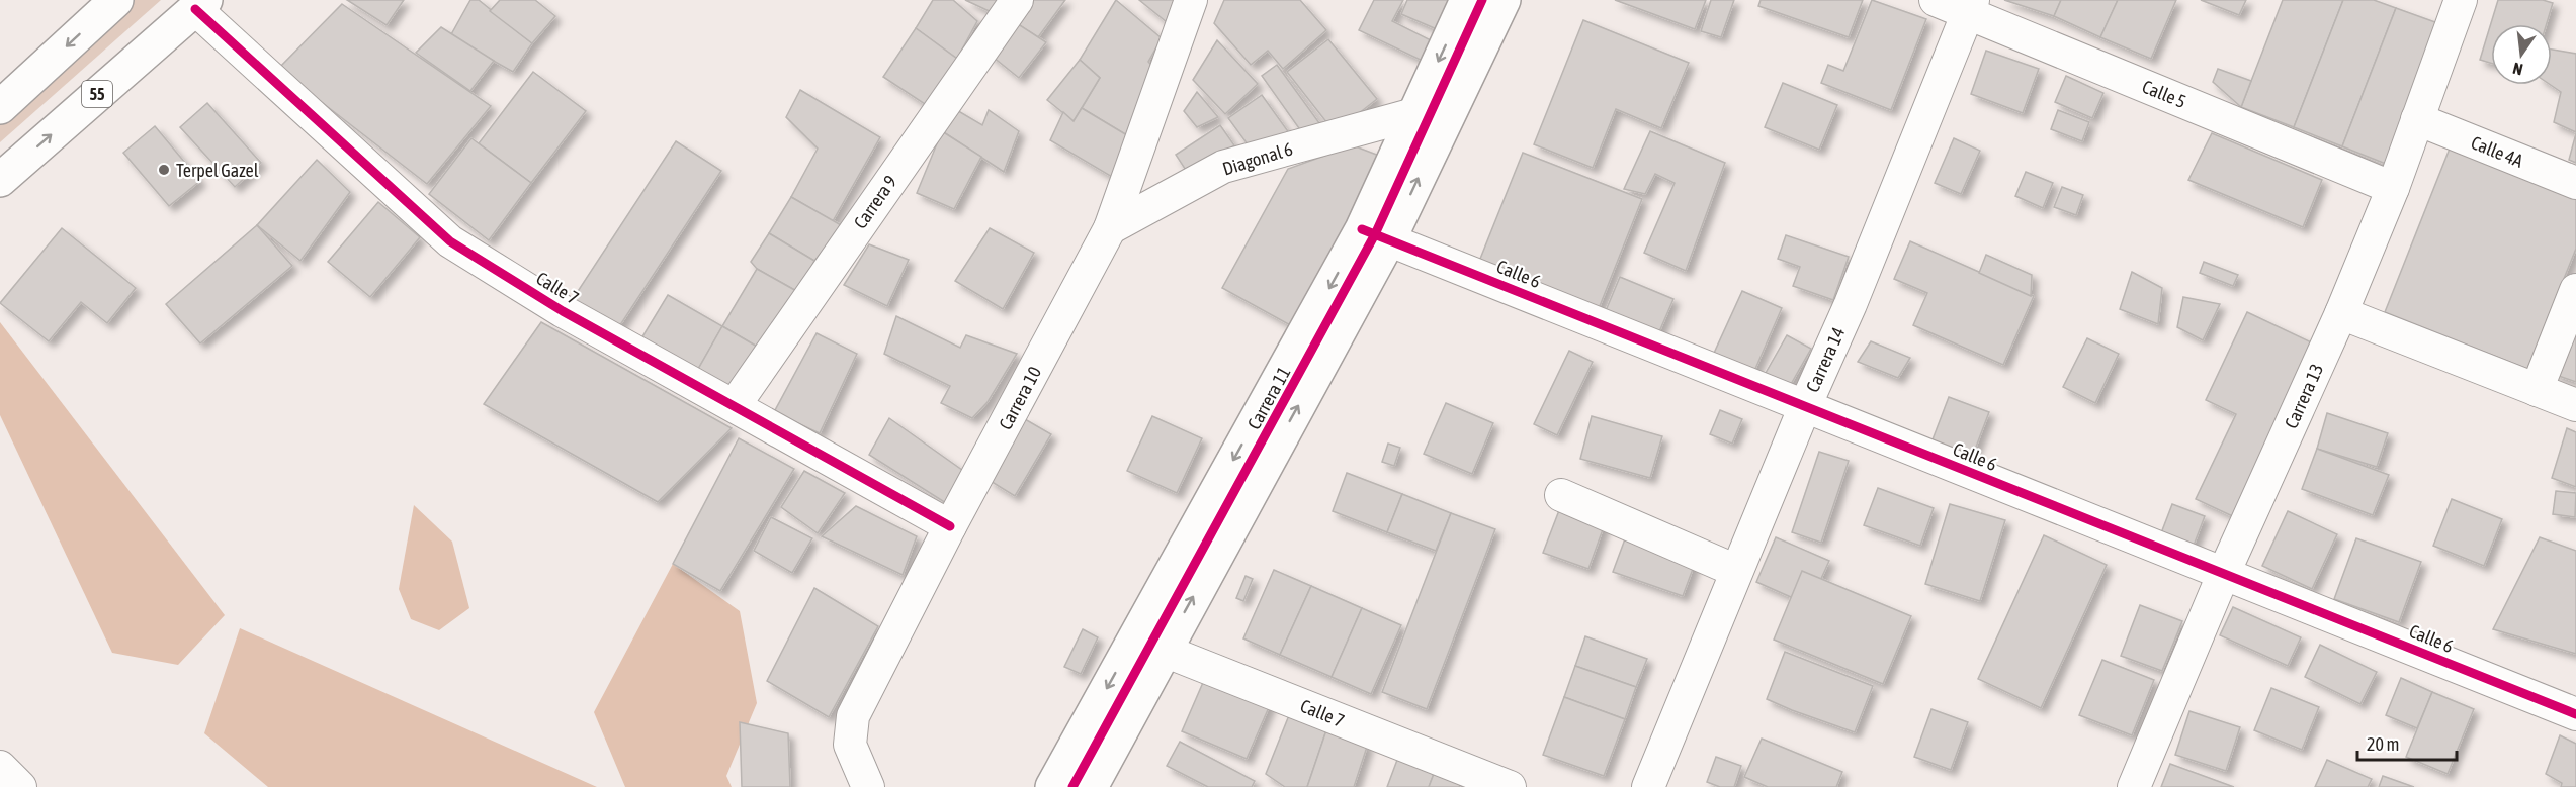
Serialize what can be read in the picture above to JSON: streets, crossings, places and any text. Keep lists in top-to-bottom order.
{
  "streets": {
    "main road": ["55", "Carrera 11"],
    "street": [
      "Calle 5",
      "Calle 4A",
      "Diagonal 6",
      "Carrera 9",
      "Calle 6",
      "Calle 7",
      "Carrera 14",
      "Carrera 13",
      "Carrera 10"
    ]
  },
  "crossings": [
    ["55", "Calle 7"],
    ["Calle 5", "Carrera 14"],
    ["Calle 5", "Carrera 13"],
    ["Calle 4A", "Carrera 13"],
    ["Diagonal 6", "Carrera 10"],
    ["Diagonal 6", "Carrera 11"],
    ["Carrera 9", "Calle 7"],
    ["Calle 6", "Carrera 14"],
    ["Calle 6", "Carrera 13"],
    ["Calle 6", "Carrera 11"],
    ["Calle 7", "Carrera 10"],
    ["Calle 7", "Carrera 11"]
  ],
  "places": ["Terpel Gazel"],
  "scale_bar": "20 m",
  "north": "bottom"
}
